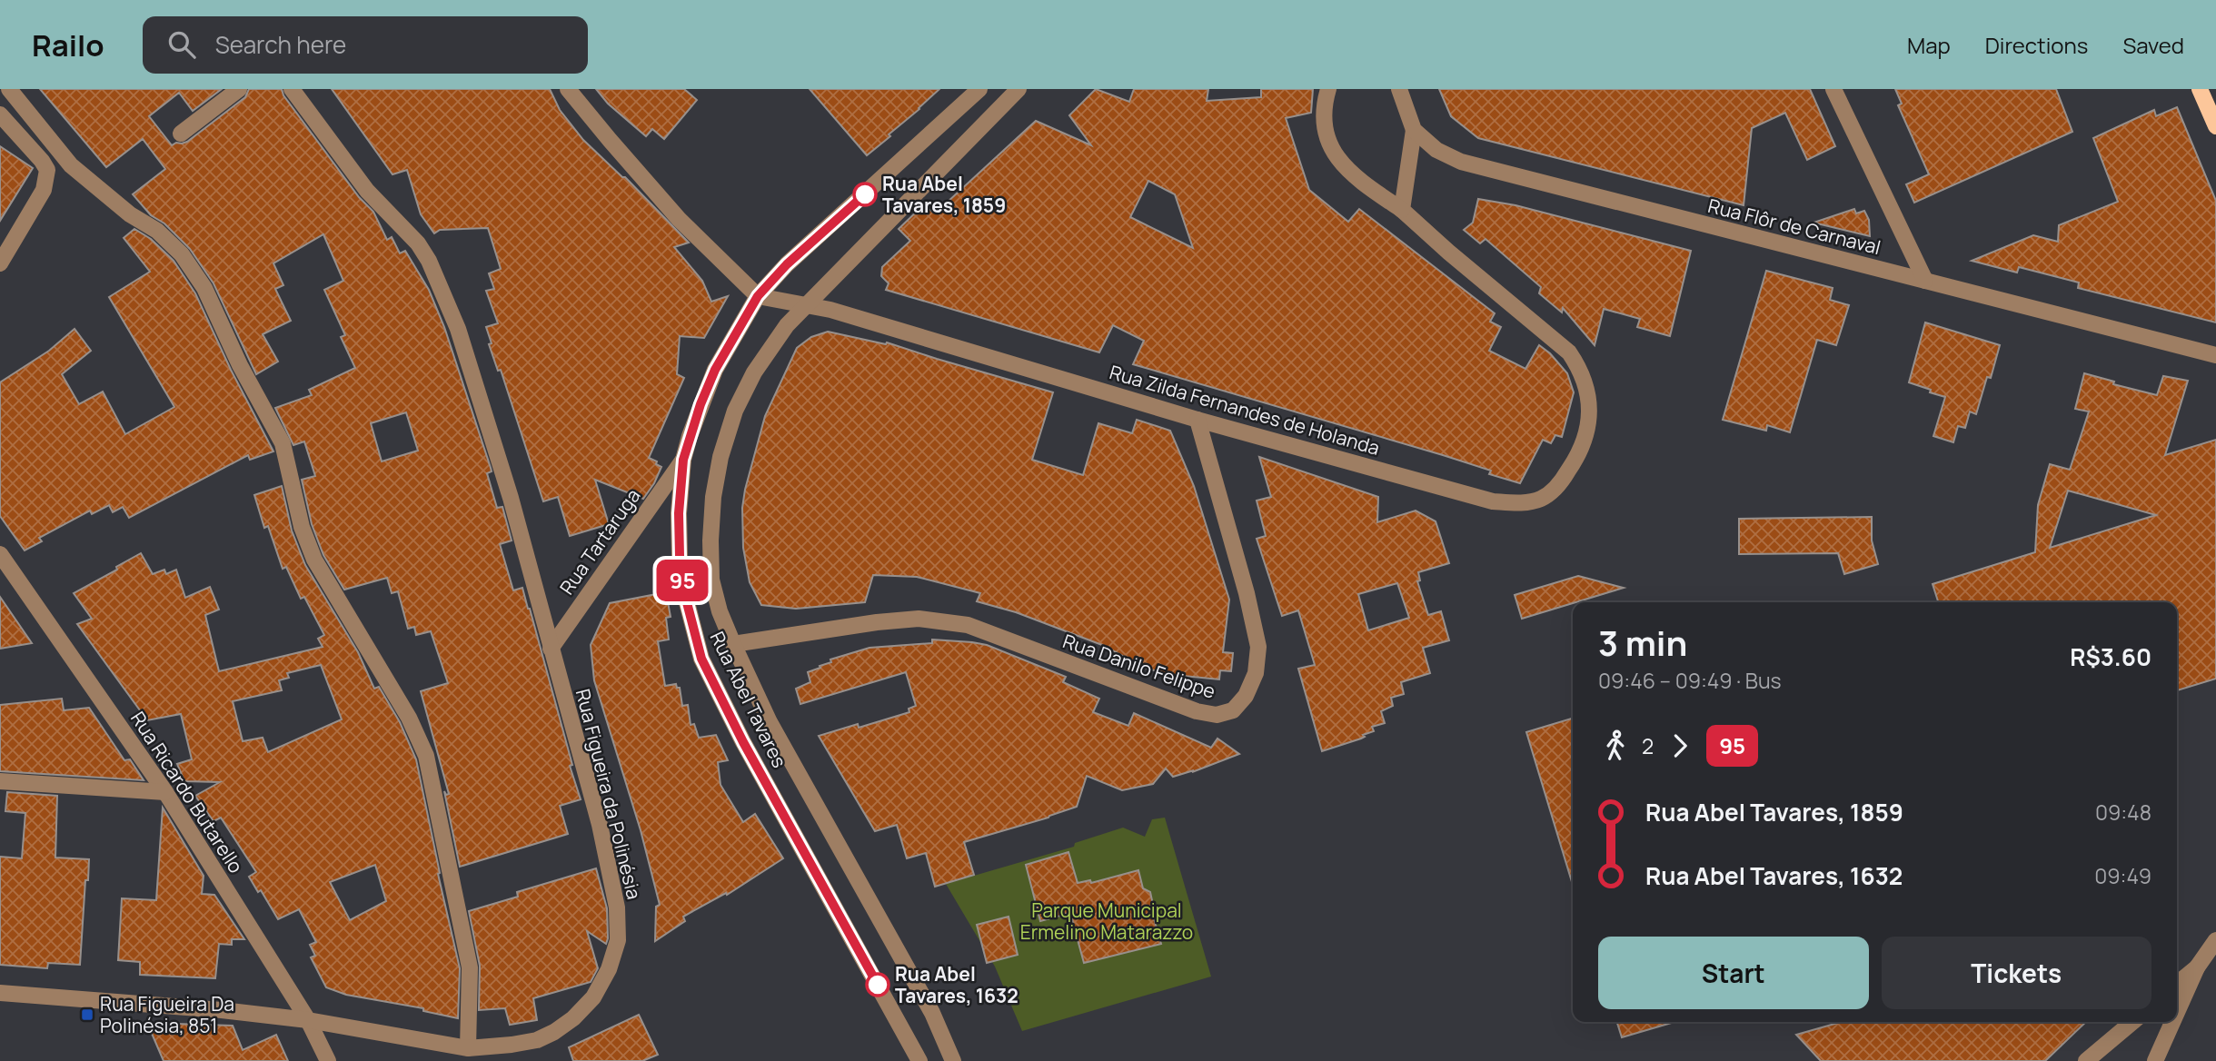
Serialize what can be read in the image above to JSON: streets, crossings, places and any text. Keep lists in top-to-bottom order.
{
  "streets": {
    "street": [
      "Rua Flôr de Carnaval",
      "Rua Zilda Fernandes de Holanda",
      "Rua Tartaruga",
      "Rua Danilo Felippe",
      "Rua Abel Tavares",
      "Rua Ricardo Butarello",
      "Rua Figueira da Polinésia"
    ]
  },
  "crossings": [
    ["Rua Zilda Fernandes de Holanda", "Rua Danilo Felippe"],
    ["Rua Zilda Fernandes de Holanda", "Rua Abel Tavares"],
    ["Rua Tartaruga", "Rua Abel Tavares"],
    ["Rua Tartaruga", "Rua Figueira da Polinésia"],
    ["Rua Danilo Felippe", "Rua Abel Tavares"],
    ["Rua Ricardo Butarello", "Rua Figueira da Polinésia"]
  ],
  "parks": ["Parque Municipal Ermelino Matarazzo"],
  "places": {
    "other": ["Rua Abel Tavares, 1859", "Rua Abel Tavares, 1632"],
    "transit": ["Rua Figueira Da Polinésia, 851"]
  },
  "lines": ["bus line 95"],
  "page": {
    "header": "Railo",
    "search": "Search here",
    "nav": ["Map", "Directions", "Saved"],
    "on_map": "95",
    "heading": ["3 min", "09:46 – 09:49 · Bus", "R$3.60"],
    "legs": ["2", "95"],
    "list": [
      {
        "name": "Rua Abel Tavares, 1859",
        "value": "09:48"
      },
      {
        "name": "Rua Abel Tavares, 1632",
        "value": "09:49"
      }
    ],
    "buttons": ["Start", "Tickets"]
  }
}
